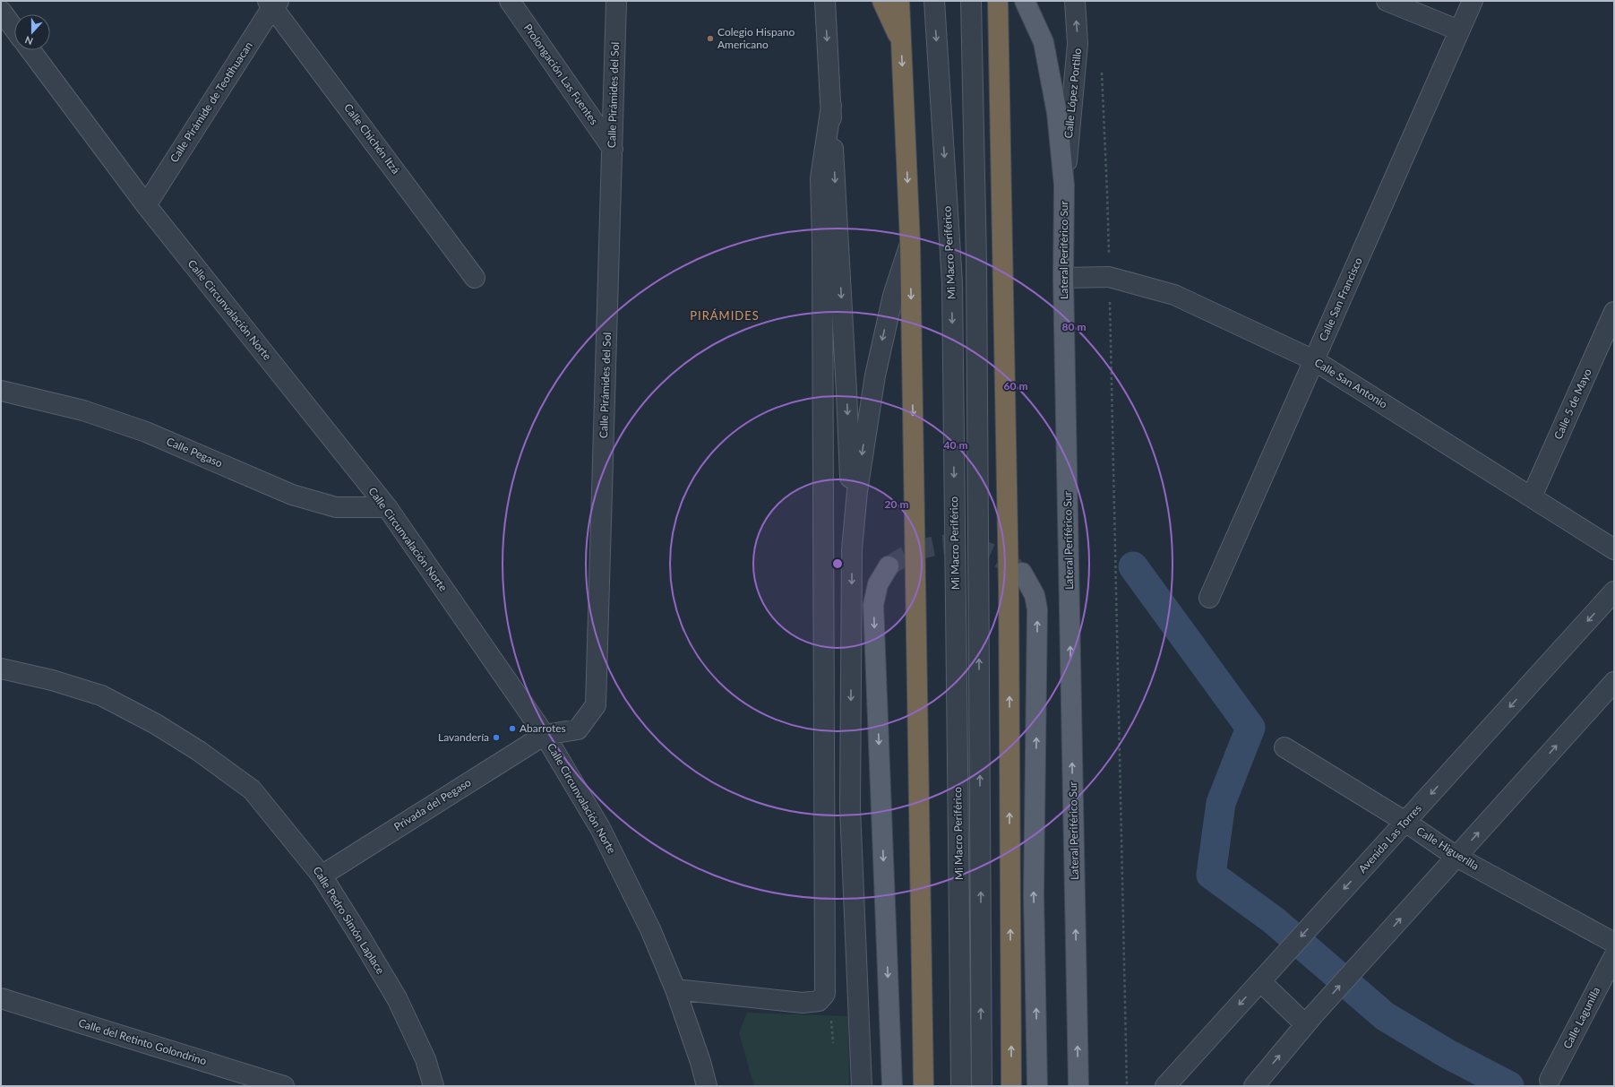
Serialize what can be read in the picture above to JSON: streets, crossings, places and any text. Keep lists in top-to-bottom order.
{
  "streets": {
    "main road": ["Lateral Periférico Sur"],
    "street": [
      "Prolongación Las Fuentes",
      "Calle López Portillo",
      "Calle Pirámides del Sol",
      "Calle Pirámide de Teotihuacan",
      "Calle Chichén Itzá",
      "Mi Macro Periférico",
      "Calle San Francisco",
      "Calle Circunvalación Norte",
      "Calle San Antonio",
      "Calle 5 de Mayo",
      "Calle Pegaso",
      "Privada del Pegaso",
      "Avenida Las Torres",
      "Calle Higuerilla",
      "Calle Pedro Simón Laplace",
      "Calle Lagunilla",
      "Calle del Retinto Golondrino"
    ]
  },
  "crossings": [
    ["Prolongación Las Fuentes", "Calle Pirámides del Sol"],
    ["Calle López Portillo", "Lateral Periférico Sur"],
    ["Calle Pirámides del Sol", "Calle Circunvalación Norte"],
    ["Calle Pirámides del Sol", "Privada del Pegaso"],
    ["Calle Pirámide de Teotihuacan", "Calle Chichén Itzá"],
    ["Calle Pirámide de Teotihuacan", "Calle Circunvalación Norte"],
    ["Lateral Periférico Sur", "Calle San Antonio"],
    ["Calle San Francisco", "Calle San Antonio"],
    ["Calle Circunvalación Norte", "Calle Pegaso"],
    ["Calle Circunvalación Norte", "Privada del Pegaso"],
    ["Calle San Antonio", "Calle 5 de Mayo"],
    ["Privada del Pegaso", "Calle Pedro Simón Laplace"],
    ["Avenida Las Torres", "Calle Higuerilla"]
  ],
  "one_way": ["Calle López Portillo"],
  "districts": ["PIRÁMIDES"],
  "places": ["Colegio Hispano Americano", "Abarrotes", "Lavandería"],
  "north": "bottom",
  "rings": [
    "80 m",
    "60 m",
    "40 m",
    "20 m"
  ]
}
